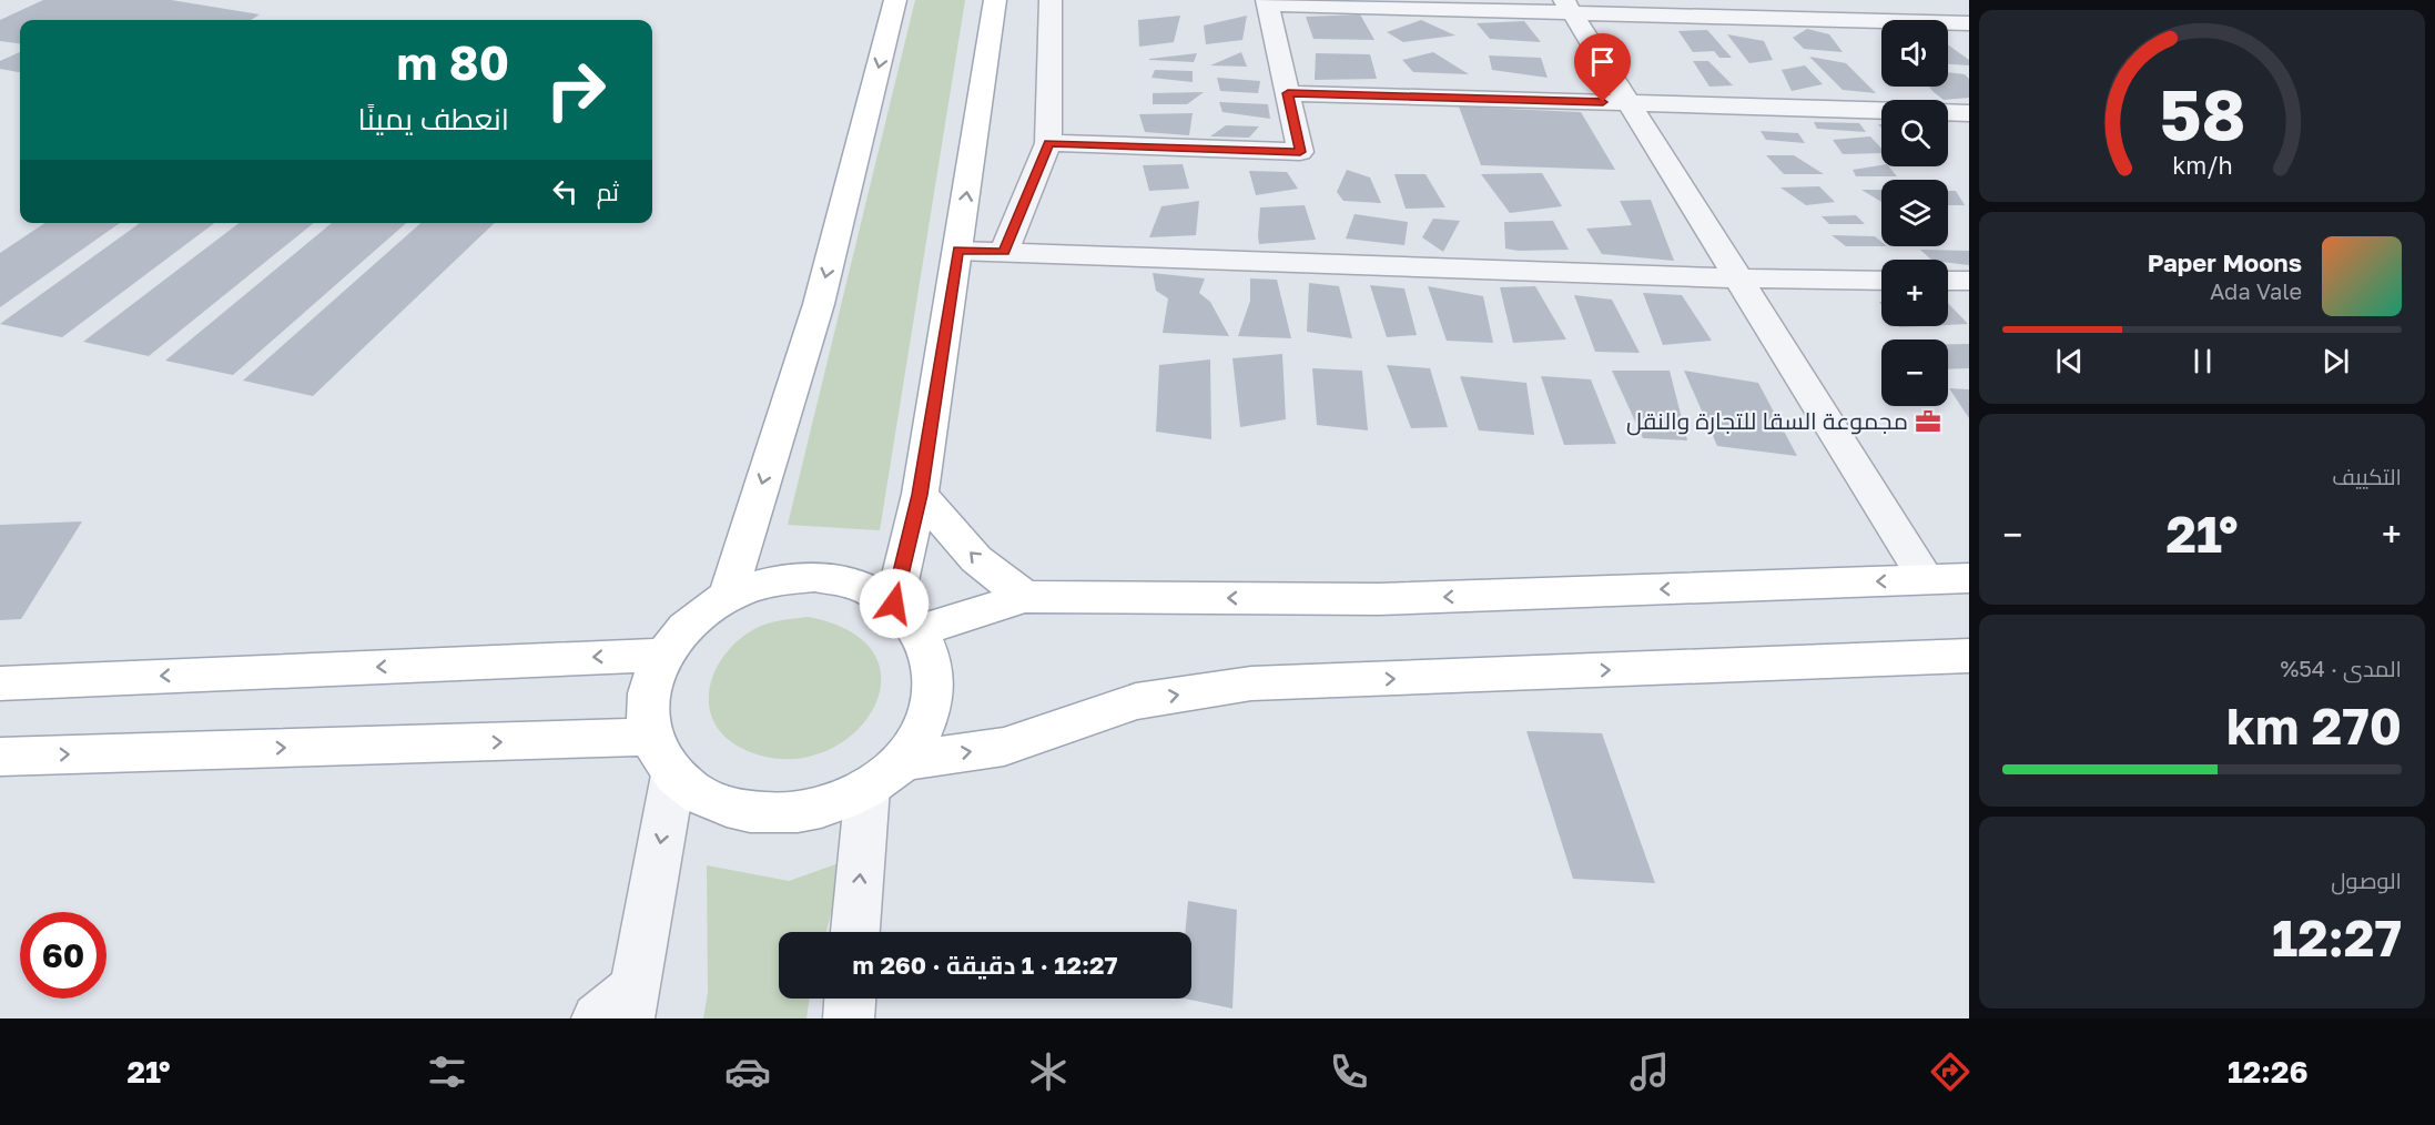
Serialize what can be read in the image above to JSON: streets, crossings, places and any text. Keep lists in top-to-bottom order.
{
  "places": {
    "office": ["مجموعة السقا للتجارة والنقل"]
  },
  "page": {
    "map_buttons": ["+", "−"],
    "turn": ["80 m", "انعطف يمينًا"],
    "then": "ثم",
    "song": ["Paper Moons", "Ada Vale"],
    "tile": [
      "التكييف",
      ["المدى · 54%", "270 km"],
      ["الوصول", "12:27"]
    ],
    "heat": ["−", "21°", "+"],
    "limit": "60",
    "trip": "12:27 · 1 دقيقة · 260 m",
    "tabs": ["12:26", "21°"],
    "gauge": ["58", "km/h"]
  }
}
